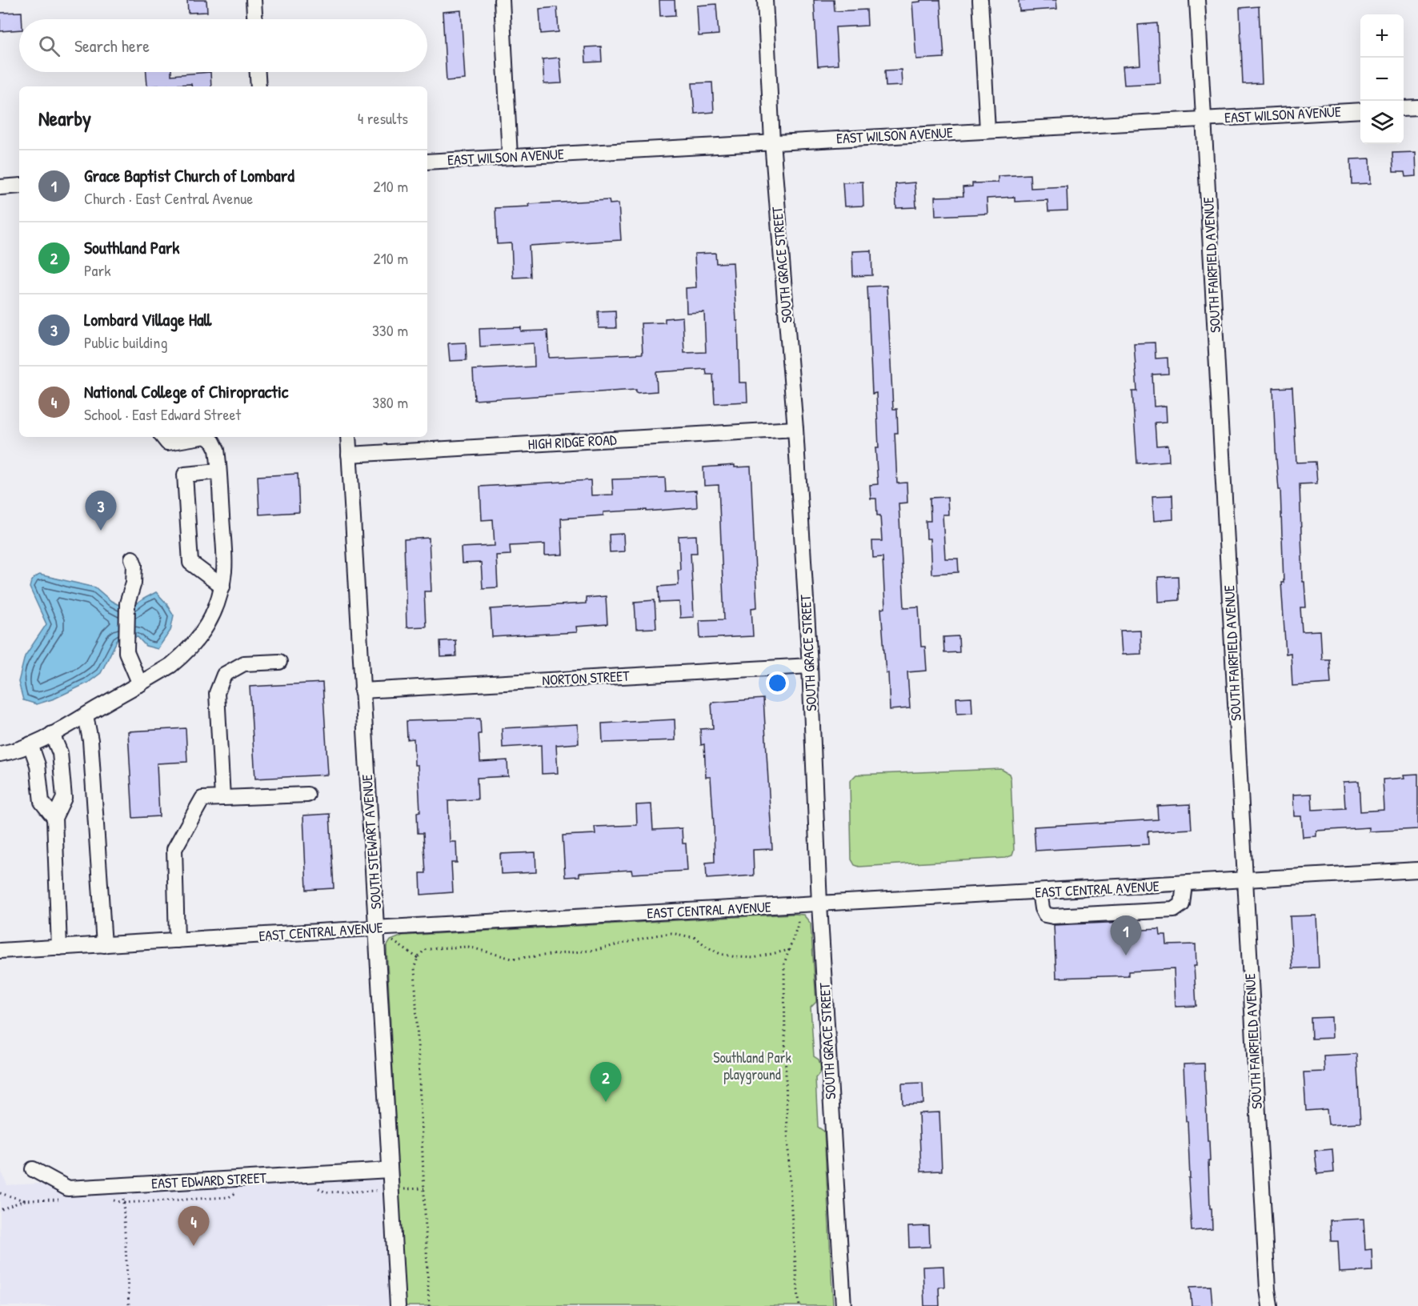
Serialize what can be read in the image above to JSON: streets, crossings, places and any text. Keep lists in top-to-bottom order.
{
  "streets": {
    "street": [
      "EAST WILSON AVENUE",
      "SOUTH GRACE STREET",
      "SOUTH FAIRFIELD AVENUE",
      "HIGH RIDGE ROAD",
      "NORTON STREET",
      "SOUTH STEWART AVENUE",
      "EAST CENTRAL AVENUE",
      "EAST EDWARD STREET"
    ]
  },
  "crossings": [
    ["EAST WILSON AVENUE", "SOUTH GRACE STREET"],
    ["EAST WILSON AVENUE", "SOUTH FAIRFIELD AVENUE"],
    ["SOUTH GRACE STREET", "HIGH RIDGE ROAD"],
    ["SOUTH GRACE STREET", "NORTON STREET"],
    ["SOUTH GRACE STREET", "EAST CENTRAL AVENUE"],
    ["SOUTH FAIRFIELD AVENUE", "EAST CENTRAL AVENUE"],
    ["HIGH RIDGE ROAD", "SOUTH STEWART AVENUE"],
    ["NORTON STREET", "SOUTH STEWART AVENUE"],
    ["SOUTH STEWART AVENUE", "EAST CENTRAL AVENUE"],
    ["SOUTH STEWART AVENUE", "EAST EDWARD STREET"]
  ],
  "parks": ["Southland Park playground"],
  "page": {
    "map_buttons": ["+", "−"],
    "search": "Search here",
    "heading": ["Nearby", "4 results"],
    "list": [
      {
        "mark": "1",
        "name": "Grace Baptist Church of Lombard",
        "note": "Church · East Central Avenue",
        "value": "210 m"
      },
      {
        "mark": "2",
        "name": "Southland Park",
        "note": "Park",
        "value": "210 m"
      },
      {
        "mark": "3",
        "name": "Lombard Village Hall",
        "note": "Public building",
        "value": "330 m"
      },
      {
        "mark": "4",
        "name": "National College of Chiropractic",
        "note": "School · East Edward Street",
        "value": "380 m"
      }
    ],
    "pins": [
      "3",
      "1",
      "2",
      "4"
    ]
  }
}
